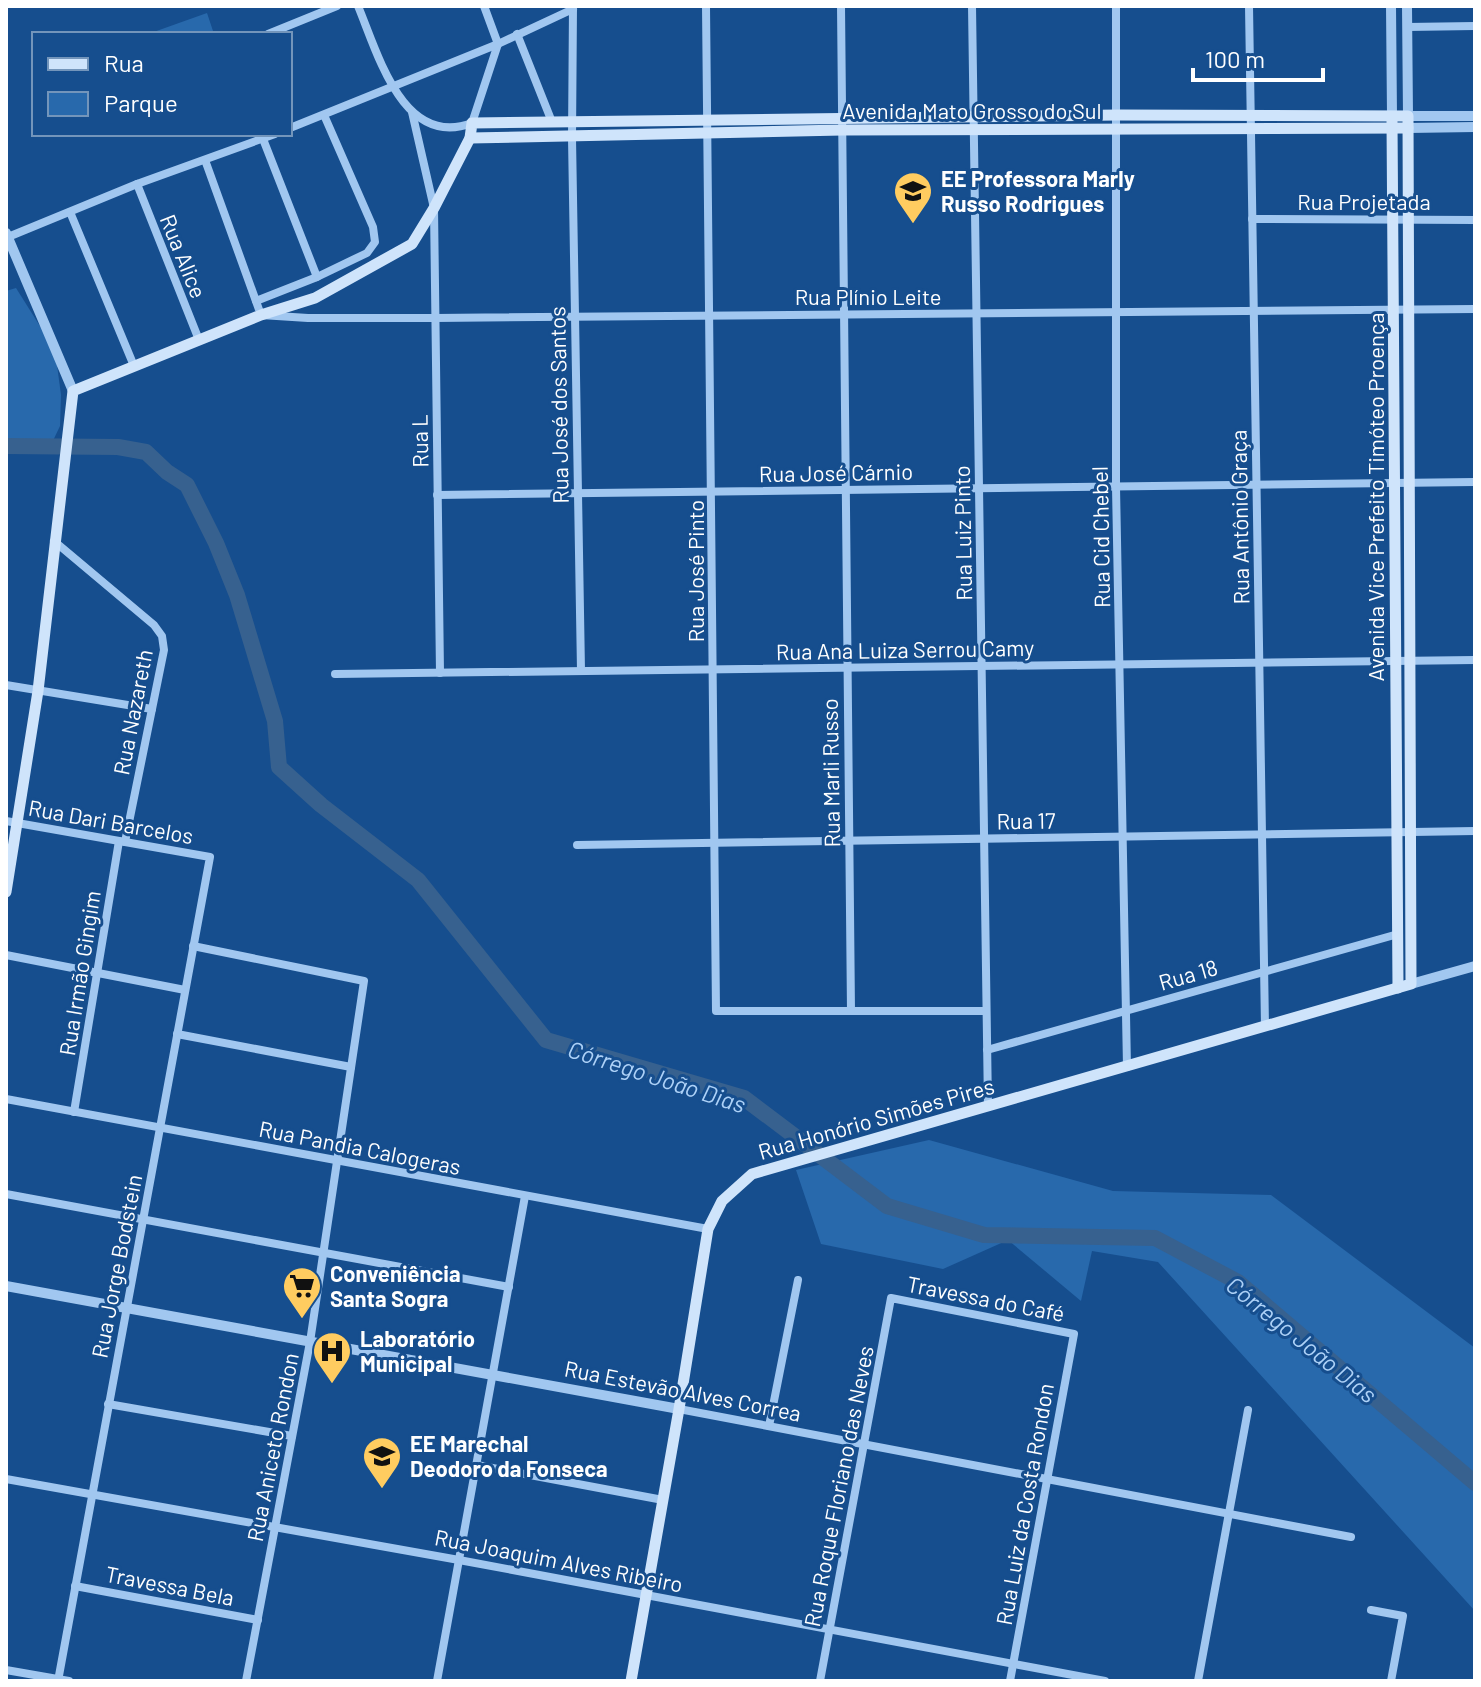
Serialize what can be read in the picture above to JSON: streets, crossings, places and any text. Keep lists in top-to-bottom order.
{
  "streets": {
    "main road": ["Avenida Mato Grosso do Sul", "Avenida Vice Prefeito Timóteo Proença", "Rua Honório Simões Pires"],
    "street": [
      "Rua Projetada",
      "Rua Alice",
      "Rua Plínio Leite",
      "Rua José dos Santos",
      "Rua L",
      "Rua José Cárnio",
      "Rua Antônio Graça",
      "Rua Luiz Pinto",
      "Rua Cid Chebel",
      "Rua José Pinto",
      "Rua Ana Luiza Serrou Camy",
      "Rua Nazareth",
      "Rua Marli Russo",
      "Rua 17",
      "Rua Dari Barcelos",
      "Rua Irmão Gingim",
      "Rua 18",
      "Rua Pandia Calogeras",
      "Rua Jorge Bodstein",
      "Travessa do Café",
      "Rua Estevão Alves Correa",
      "Rua Aniceto Rondon",
      "Rua Roque Floriano das Neves",
      "Rua Luiz da Costa Rondon",
      "Rua Joaquim Alves Ribeiro",
      "Travessa Bela"
    ]
  },
  "crossings": [
    ["Avenida Mato Grosso do Sul", "Rua José dos Santos"],
    ["Avenida Mato Grosso do Sul", "Avenida Vice Prefeito Timóteo Proença"],
    ["Avenida Mato Grosso do Sul", "Rua Antônio Graça"],
    ["Avenida Mato Grosso do Sul", "Rua Luiz Pinto"],
    ["Avenida Mato Grosso do Sul", "Rua Cid Chebel"],
    ["Avenida Mato Grosso do Sul", "Rua José Pinto"],
    ["Avenida Mato Grosso do Sul", "Rua Marli Russo"],
    ["Rua Projetada", "Avenida Vice Prefeito Timóteo Proença"],
    ["Rua Projetada", "Rua Antônio Graça"],
    ["Rua Plínio Leite", "Rua José dos Santos"],
    ["Rua Plínio Leite", "Rua L"],
    ["Rua Plínio Leite", "Avenida Vice Prefeito Timóteo Proença"],
    ["Rua Plínio Leite", "Rua Antônio Graça"],
    ["Rua Plínio Leite", "Rua Luiz Pinto"],
    ["Rua Plínio Leite", "Rua Cid Chebel"],
    ["Rua Plínio Leite", "Rua José Pinto"],
    ["Rua Plínio Leite", "Rua Marli Russo"],
    ["Rua José dos Santos", "Rua José Cárnio"],
    ["Rua José dos Santos", "Rua Ana Luiza Serrou Camy"],
    ["Rua L", "Rua José Cárnio"],
    ["Rua L", "Rua Ana Luiza Serrou Camy"],
    ["Rua José Cárnio", "Avenida Vice Prefeito Timóteo Proença"],
    ["Rua José Cárnio", "Rua Antônio Graça"],
    ["Rua José Cárnio", "Rua Luiz Pinto"],
    ["Rua José Cárnio", "Rua Cid Chebel"],
    ["Rua José Cárnio", "Rua José Pinto"],
    ["Rua José Cárnio", "Rua Marli Russo"],
    ["Avenida Vice Prefeito Timóteo Proença", "Rua Ana Luiza Serrou Camy"],
    ["Avenida Vice Prefeito Timóteo Proença", "Rua 17"],
    ["Avenida Vice Prefeito Timóteo Proença", "Rua 18"],
    ["Avenida Vice Prefeito Timóteo Proença", "Rua Honório Simões Pires"],
    ["Rua Antônio Graça", "Rua Ana Luiza Serrou Camy"],
    ["Rua Antônio Graça", "Rua 17"],
    ["Rua Antônio Graça", "Rua 18"],
    ["Rua Antônio Graça", "Rua Honório Simões Pires"],
    ["Rua Luiz Pinto", "Rua Ana Luiza Serrou Camy"],
    ["Rua Luiz Pinto", "Rua 17"],
    ["Rua Luiz Pinto", "Rua 18"],
    ["Rua Luiz Pinto", "Rua Honório Simões Pires"],
    ["Rua Cid Chebel", "Rua Ana Luiza Serrou Camy"],
    ["Rua Cid Chebel", "Rua 17"],
    ["Rua Cid Chebel", "Rua 18"],
    ["Rua Cid Chebel", "Rua Honório Simões Pires"],
    ["Rua José Pinto", "Rua Ana Luiza Serrou Camy"],
    ["Rua José Pinto", "Rua Marli Russo"],
    ["Rua José Pinto", "Rua 17"],
    ["Rua Ana Luiza Serrou Camy", "Rua Marli Russo"],
    ["Rua Nazareth", "Rua Dari Barcelos"],
    ["Rua Nazareth", "Rua Irmão Gingim"],
    ["Rua Marli Russo", "Rua 17"],
    ["Rua Dari Barcelos", "Rua Irmão Gingim"],
    ["Rua Dari Barcelos", "Rua Jorge Bodstein"],
    ["Rua Irmão Gingim", "Rua Pandia Calogeras"],
    ["Rua Honório Simões Pires", "Rua Pandia Calogeras"],
    ["Rua Honório Simões Pires", "Rua Estevão Alves Correa"],
    ["Rua Honório Simões Pires", "Rua Joaquim Alves Ribeiro"],
    ["Rua Pandia Calogeras", "Rua Jorge Bodstein"],
    ["Rua Pandia Calogeras", "Rua Aniceto Rondon"],
    ["Rua Jorge Bodstein", "Rua Estevão Alves Correa"],
    ["Rua Jorge Bodstein", "Rua Aniceto Rondon"],
    ["Rua Jorge Bodstein", "Rua Joaquim Alves Ribeiro"],
    ["Rua Jorge Bodstein", "Travessa Bela"],
    ["Travessa do Café", "Rua Roque Floriano das Neves"],
    ["Travessa do Café", "Rua Luiz da Costa Rondon"],
    ["Rua Estevão Alves Correa", "Rua Aniceto Rondon"],
    ["Rua Estevão Alves Correa", "Rua Roque Floriano das Neves"],
    ["Rua Estevão Alves Correa", "Rua Luiz da Costa Rondon"],
    ["Rua Aniceto Rondon", "Rua Joaquim Alves Ribeiro"],
    ["Rua Aniceto Rondon", "Travessa Bela"],
    ["Rua Roque Floriano das Neves", "Rua Joaquim Alves Ribeiro"],
    ["Rua Luiz da Costa Rondon", "Rua Joaquim Alves Ribeiro"]
  ],
  "water": ["Córrego João Dias"],
  "places": {
    "school or university": ["EE Professora Marly Russo Rodrigues", "EE Marechal Deodoro da Fonseca"],
    "supermarket": ["Conveniência Santa Sogra"],
    "hospital": ["Laboratório Municipal"]
  },
  "legend": ["Rua", "Parque"],
  "scale_bar": "100 m"
}
